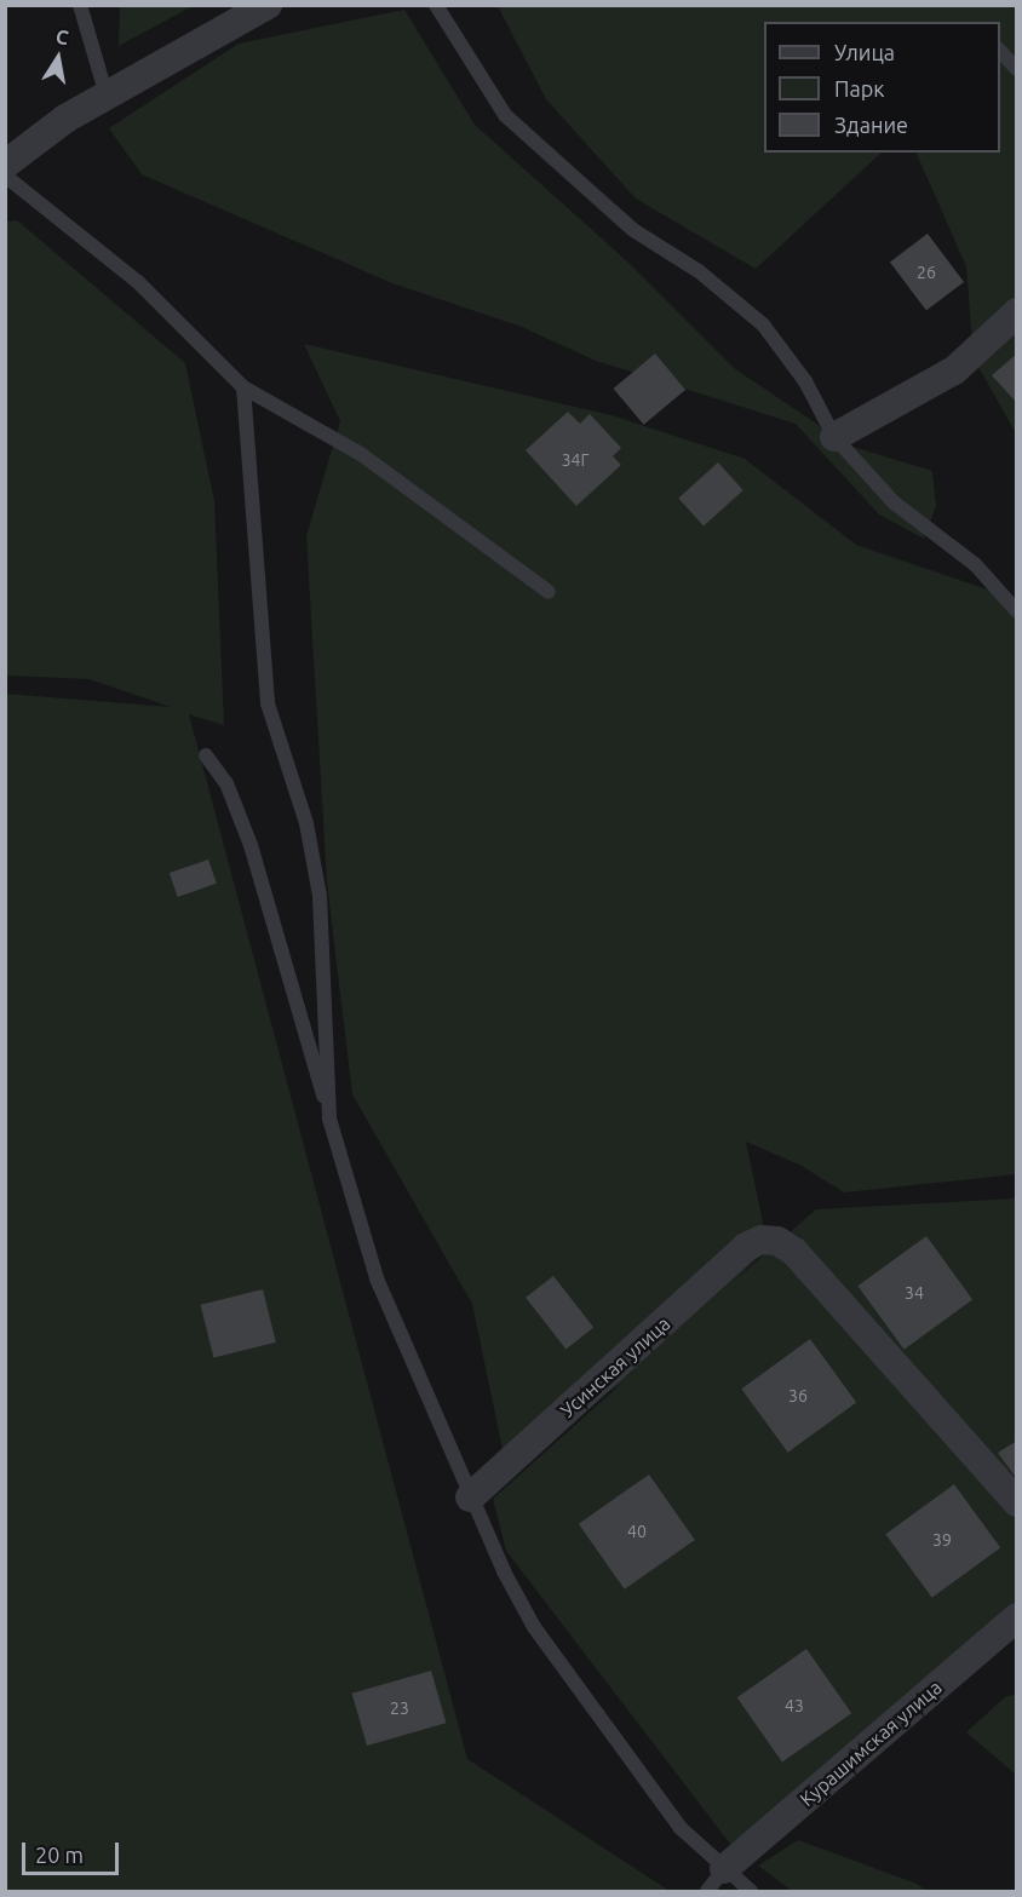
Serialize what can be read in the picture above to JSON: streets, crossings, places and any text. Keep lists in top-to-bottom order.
{
  "streets": {
    "street": ["Усинская улица", "Курашимская улица"]
  },
  "house_numbers": [
    "26",
    "34Г",
    "34",
    "36",
    "40",
    "39",
    "43",
    "23"
  ],
  "legend": ["Улица", "Парк", "Здание"],
  "scale_bar": "20 m",
  "north": "top"
}
